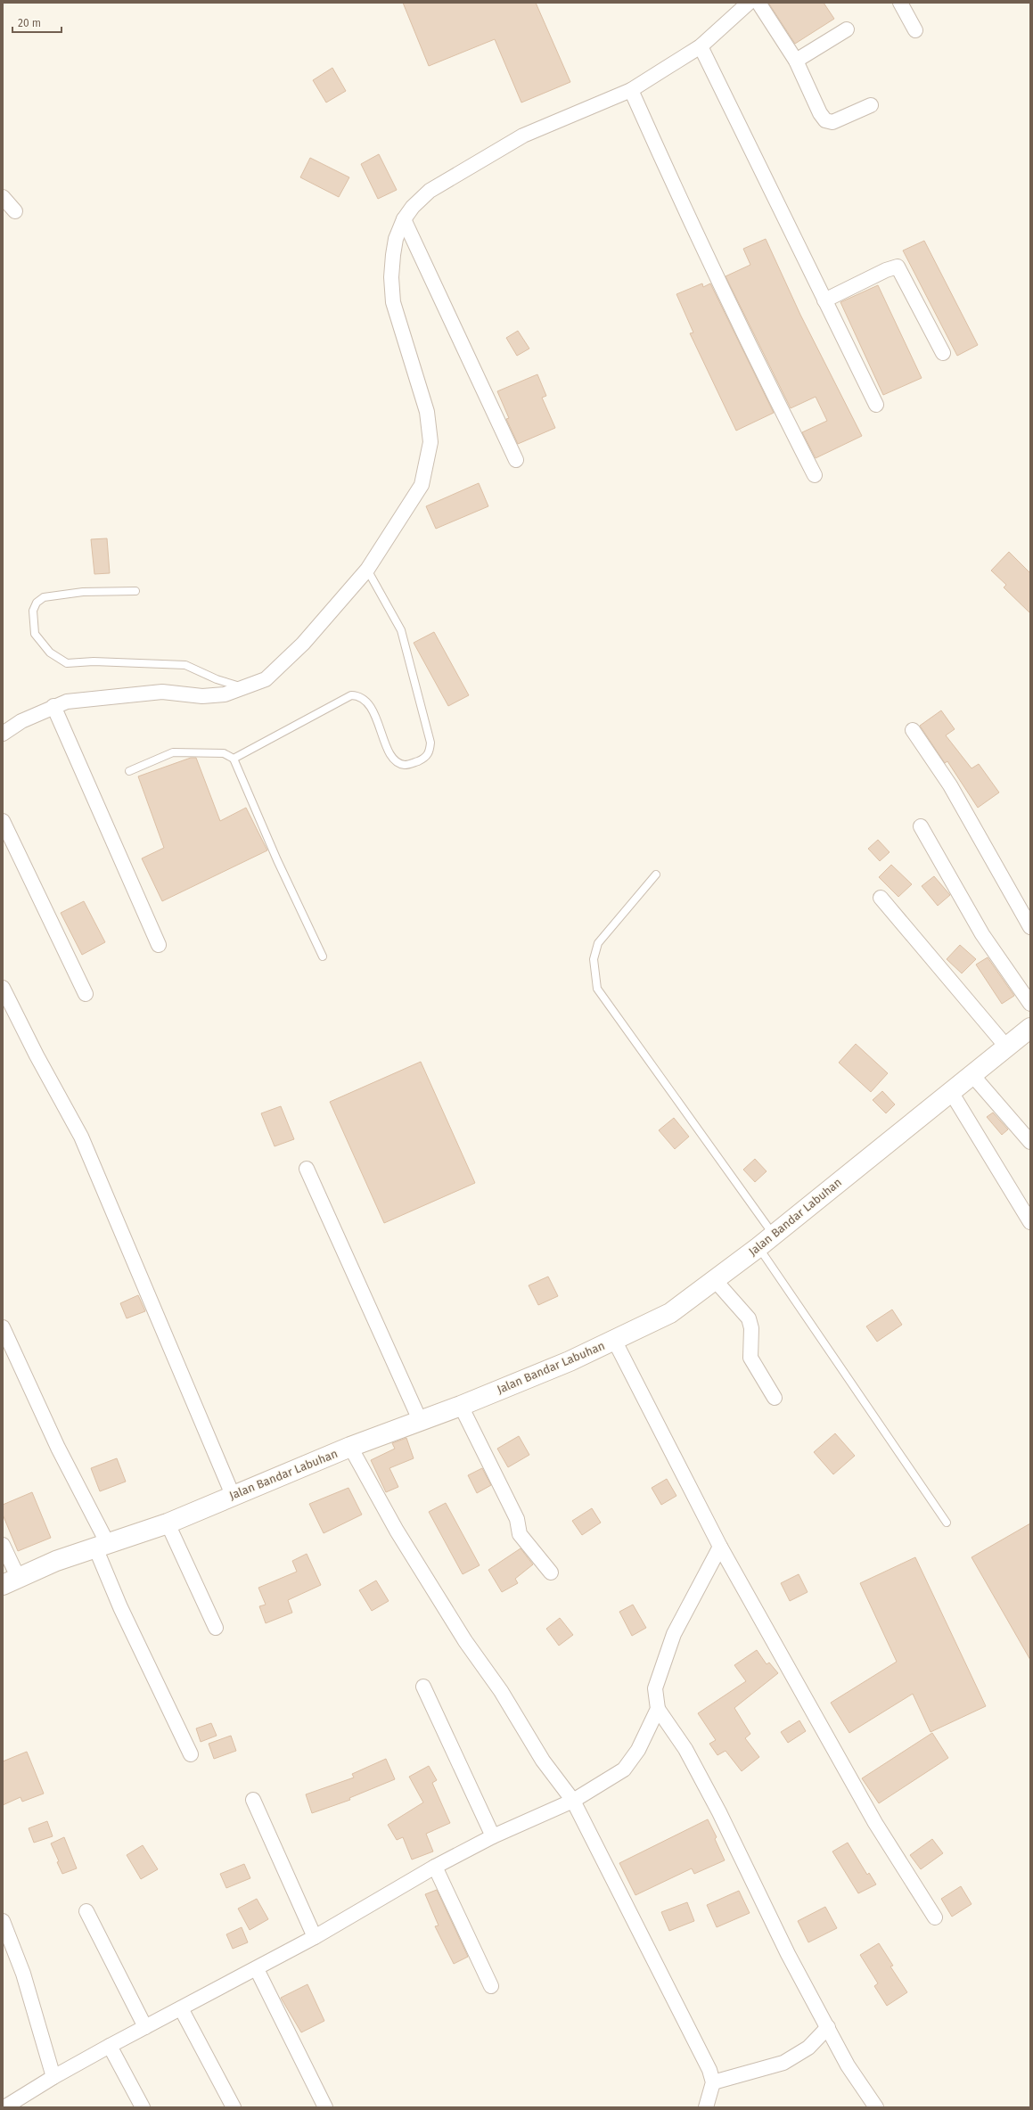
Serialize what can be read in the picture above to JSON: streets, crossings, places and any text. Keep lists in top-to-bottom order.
{
  "streets": {
    "main road": ["Jalan Bandar Labuhan"]
  },
  "scale_bar": "20 m"
}
